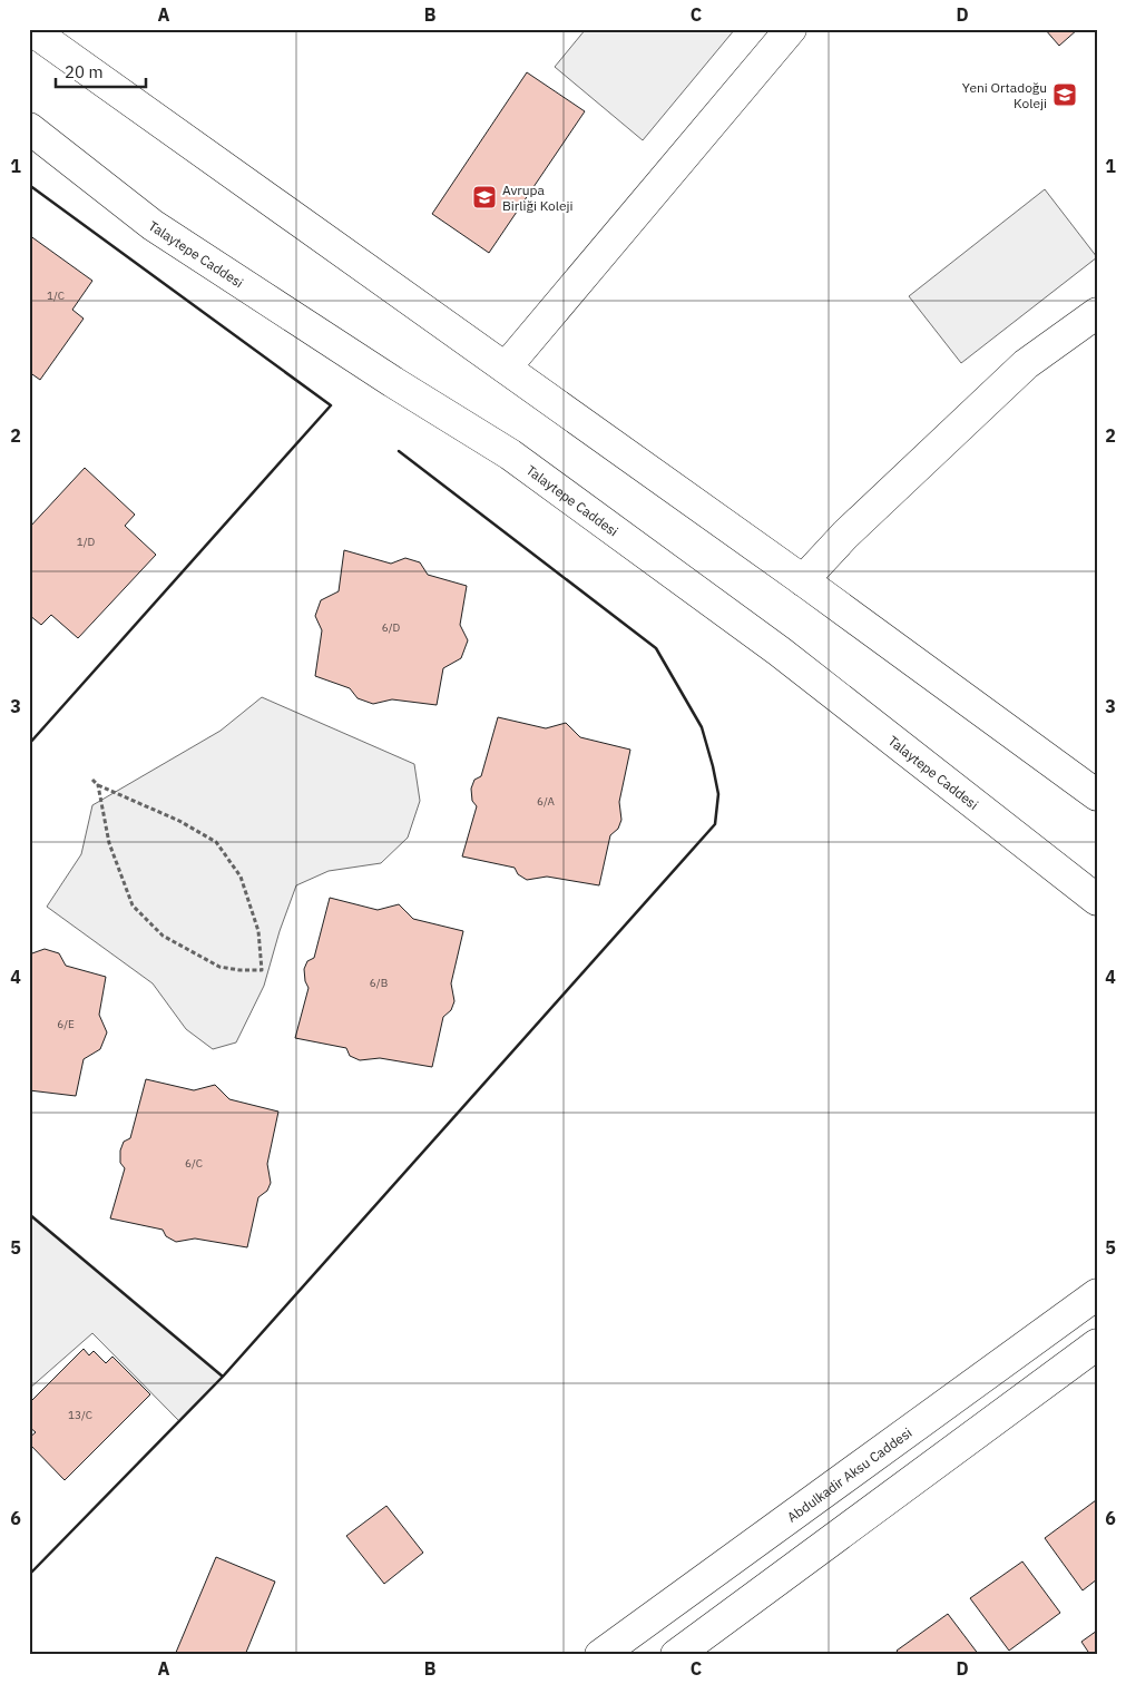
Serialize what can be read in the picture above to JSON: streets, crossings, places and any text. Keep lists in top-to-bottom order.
{
  "streets": {
    "main road": ["Talaytepe Caddesi", "Abdulkadir Aksu Caddesi"]
  },
  "places": {
    "school or university": ["Yeni Ortadoğu Koleji", "Avrupa Birliği Koleji"]
  },
  "house_numbers": [
    "1/C",
    "1/D",
    "6/D",
    "6/A",
    "6/B",
    "6/E",
    "6/C",
    "13/C"
  ],
  "scale_bar": "20 m",
  "grid": {
    "columns": [
      "A",
      "B",
      "C",
      "D"
    ],
    "rows": [
      "1",
      "2",
      "3",
      "4",
      "5",
      "6"
    ]
  }
}
